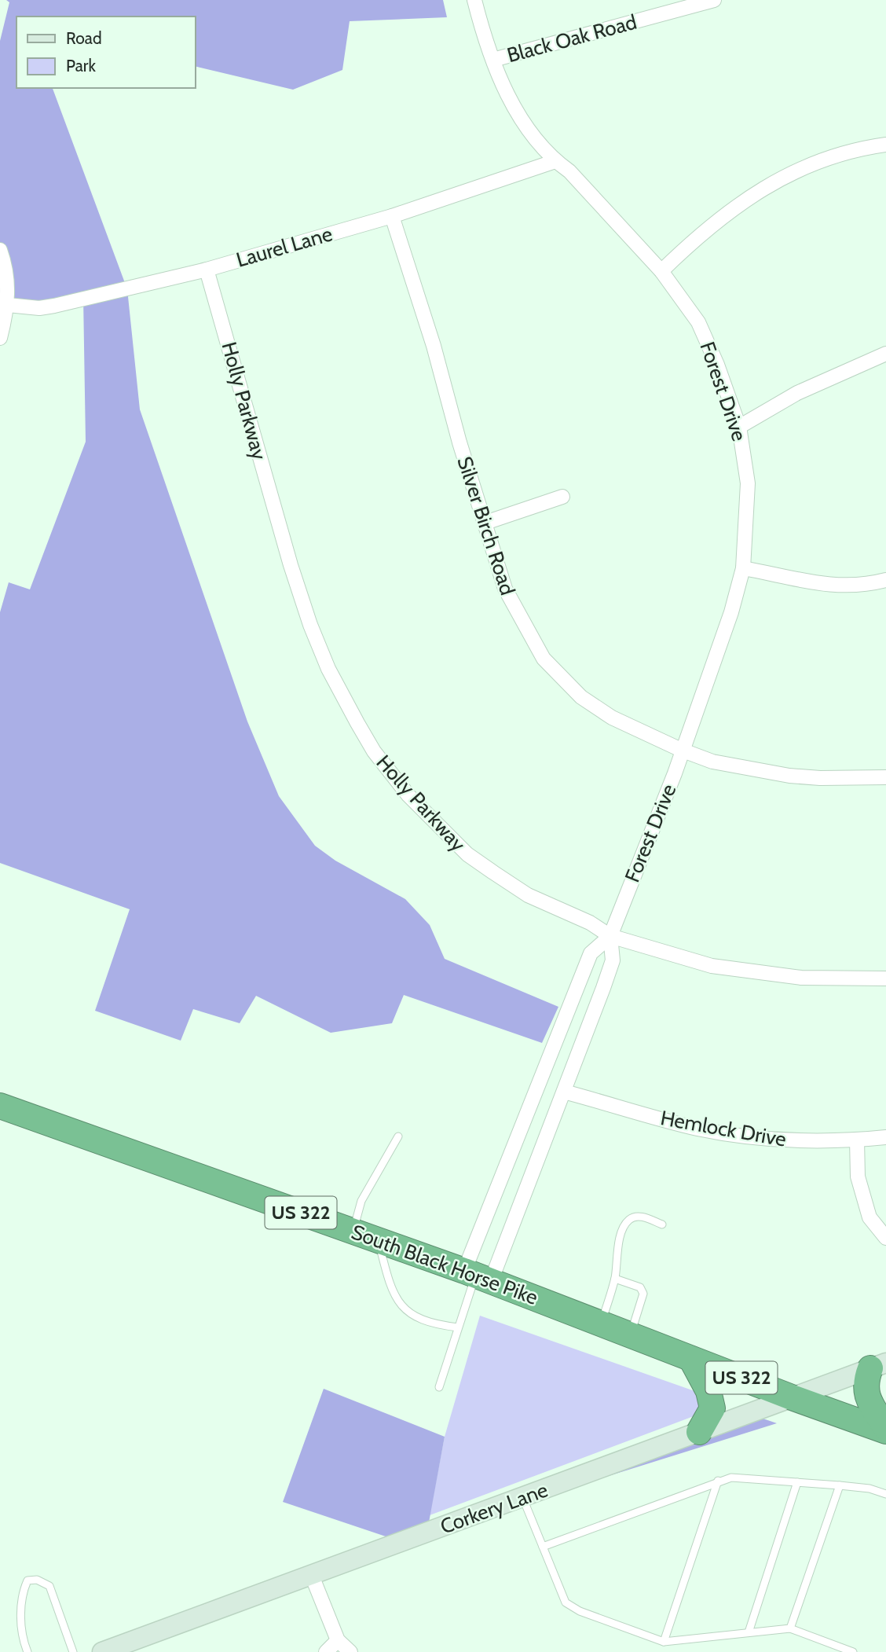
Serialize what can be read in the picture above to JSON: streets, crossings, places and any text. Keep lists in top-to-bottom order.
{
  "streets": {
    "highway": ["US 322", "South Black Horse Pike"],
    "street": [
      "Black Oak Road",
      "Laurel Lane",
      "Forest Drive",
      "Holly Parkway",
      "Silver Birch Road",
      "Hemlock Drive",
      "Corkery Lane"
    ]
  },
  "crossings": [
    ["Black Oak Road", "Forest Drive"],
    ["Laurel Lane", "Forest Drive"],
    ["Laurel Lane", "Holly Parkway"],
    ["Laurel Lane", "Silver Birch Road"],
    ["Forest Drive", "Holly Parkway"],
    ["Forest Drive", "Silver Birch Road"],
    ["Forest Drive", "Hemlock Drive"],
    ["Forest Drive", "South Black Horse Pike"],
    ["South Black Horse Pike", "Corkery Lane"]
  ],
  "legend": ["Road", "Park"]
}
